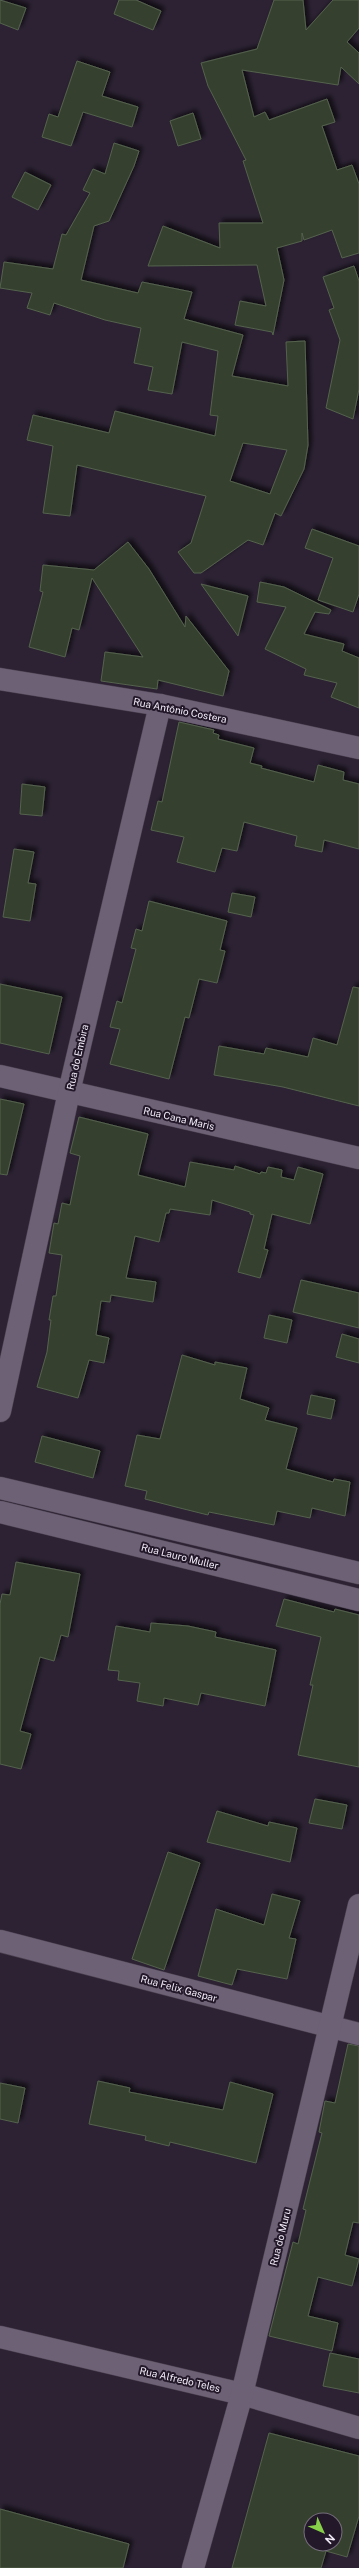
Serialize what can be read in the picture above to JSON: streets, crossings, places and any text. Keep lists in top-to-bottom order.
{
  "streets": {
    "street": [
      "Rua Antônio Costera",
      "Rua do Embira",
      "Rua Cana Maris",
      "Rua Lauro Muller",
      "Rua Felix Gaspar",
      "Rua do Muru",
      "Rua Alfredo Teles"
    ]
  },
  "crossings": [
    ["Rua Antônio Costera", "Rua do Embira"],
    ["Rua do Embira", "Rua Cana Maris"],
    ["Rua Felix Gaspar", "Rua do Muru"],
    ["Rua do Muru", "Rua Alfredo Teles"]
  ],
  "north": "bottom right"
}
